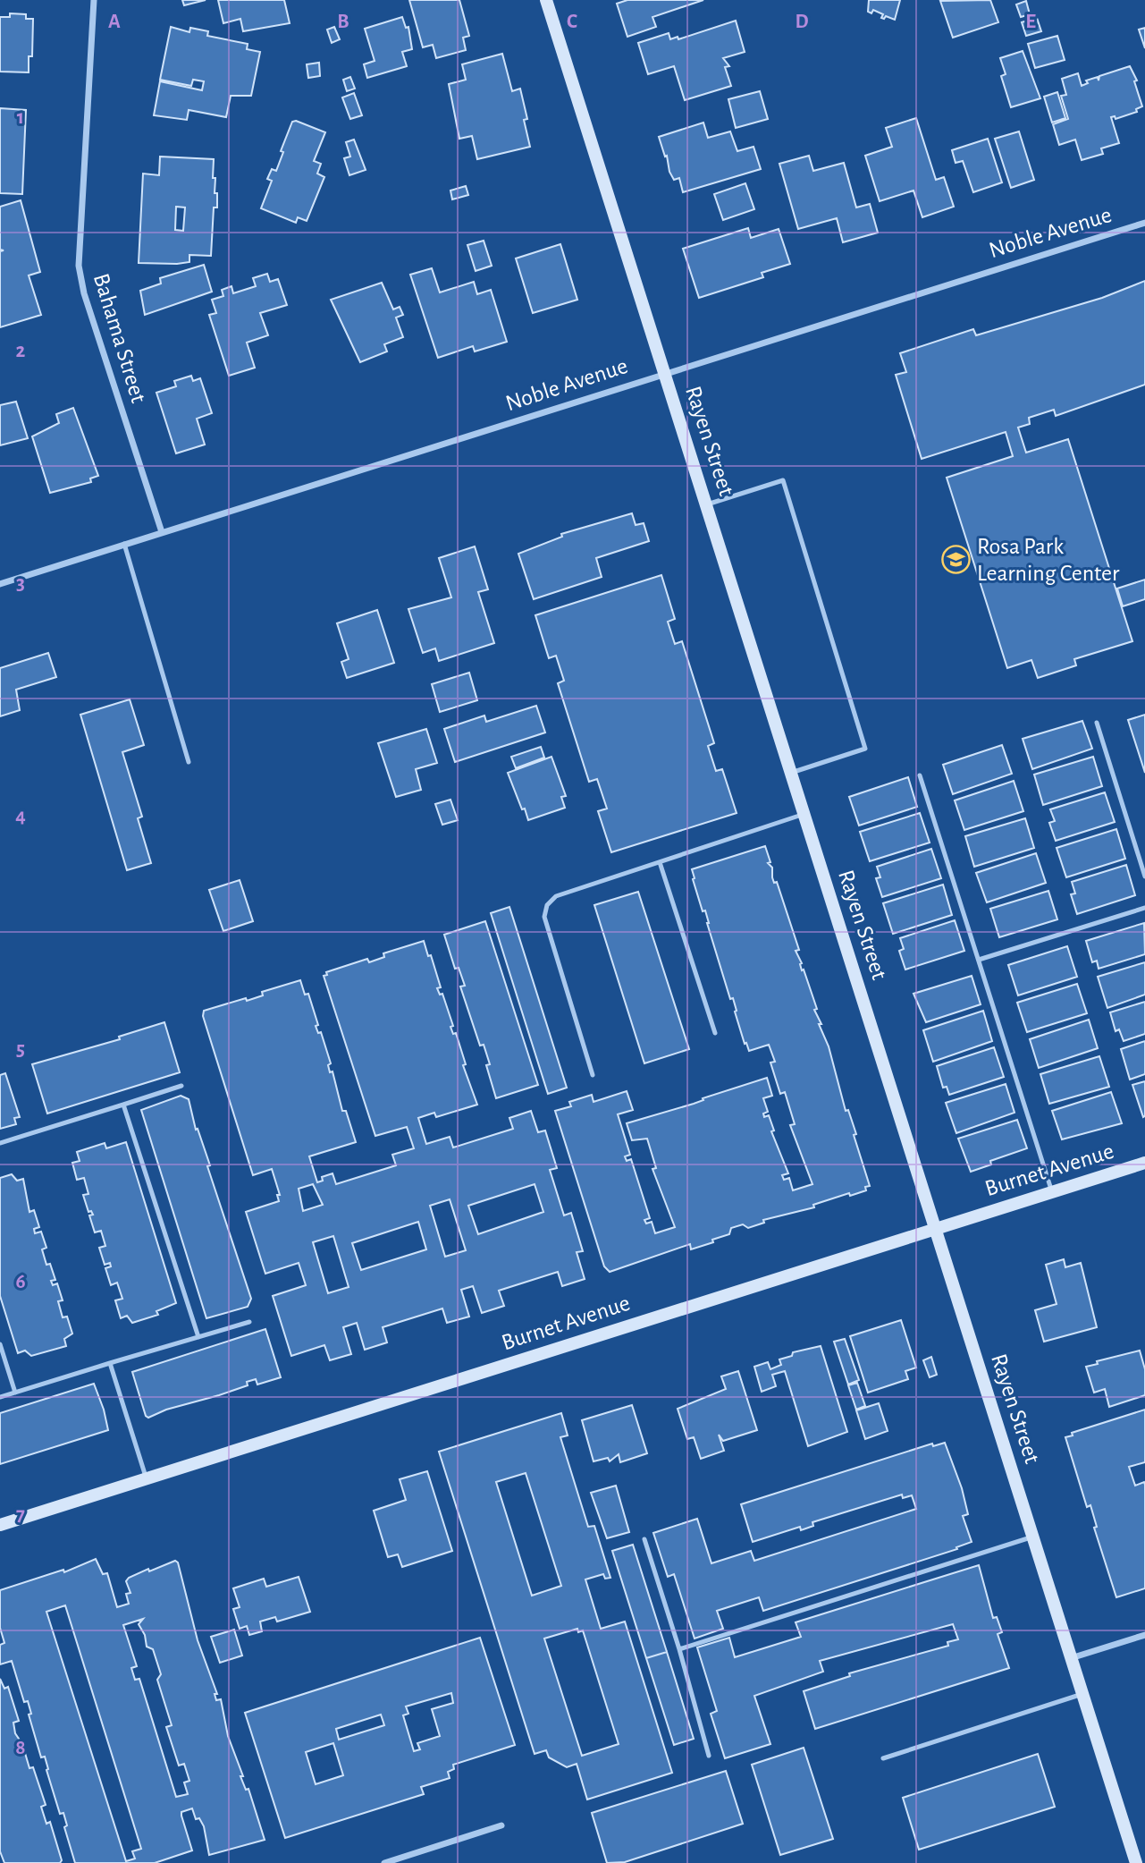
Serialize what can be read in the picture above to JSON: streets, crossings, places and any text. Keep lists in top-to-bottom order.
{
  "streets": {
    "street": [
      "Noble Avenue",
      "Bahama Street",
      "Rayen Street",
      "Burnet Avenue"
    ]
  },
  "crossings": [
    ["Noble Avenue", "Bahama Street"],
    ["Noble Avenue", "Rayen Street"],
    ["Rayen Street", "Burnet Avenue"]
  ],
  "places": {
    "school or university": ["Rosa Park Learning Center"]
  },
  "grid": {
    "columns": [
      "A",
      "B",
      "C",
      "D",
      "E"
    ],
    "rows": [
      "1",
      "2",
      "3",
      "4",
      "5",
      "6",
      "7",
      "8"
    ]
  }
}
